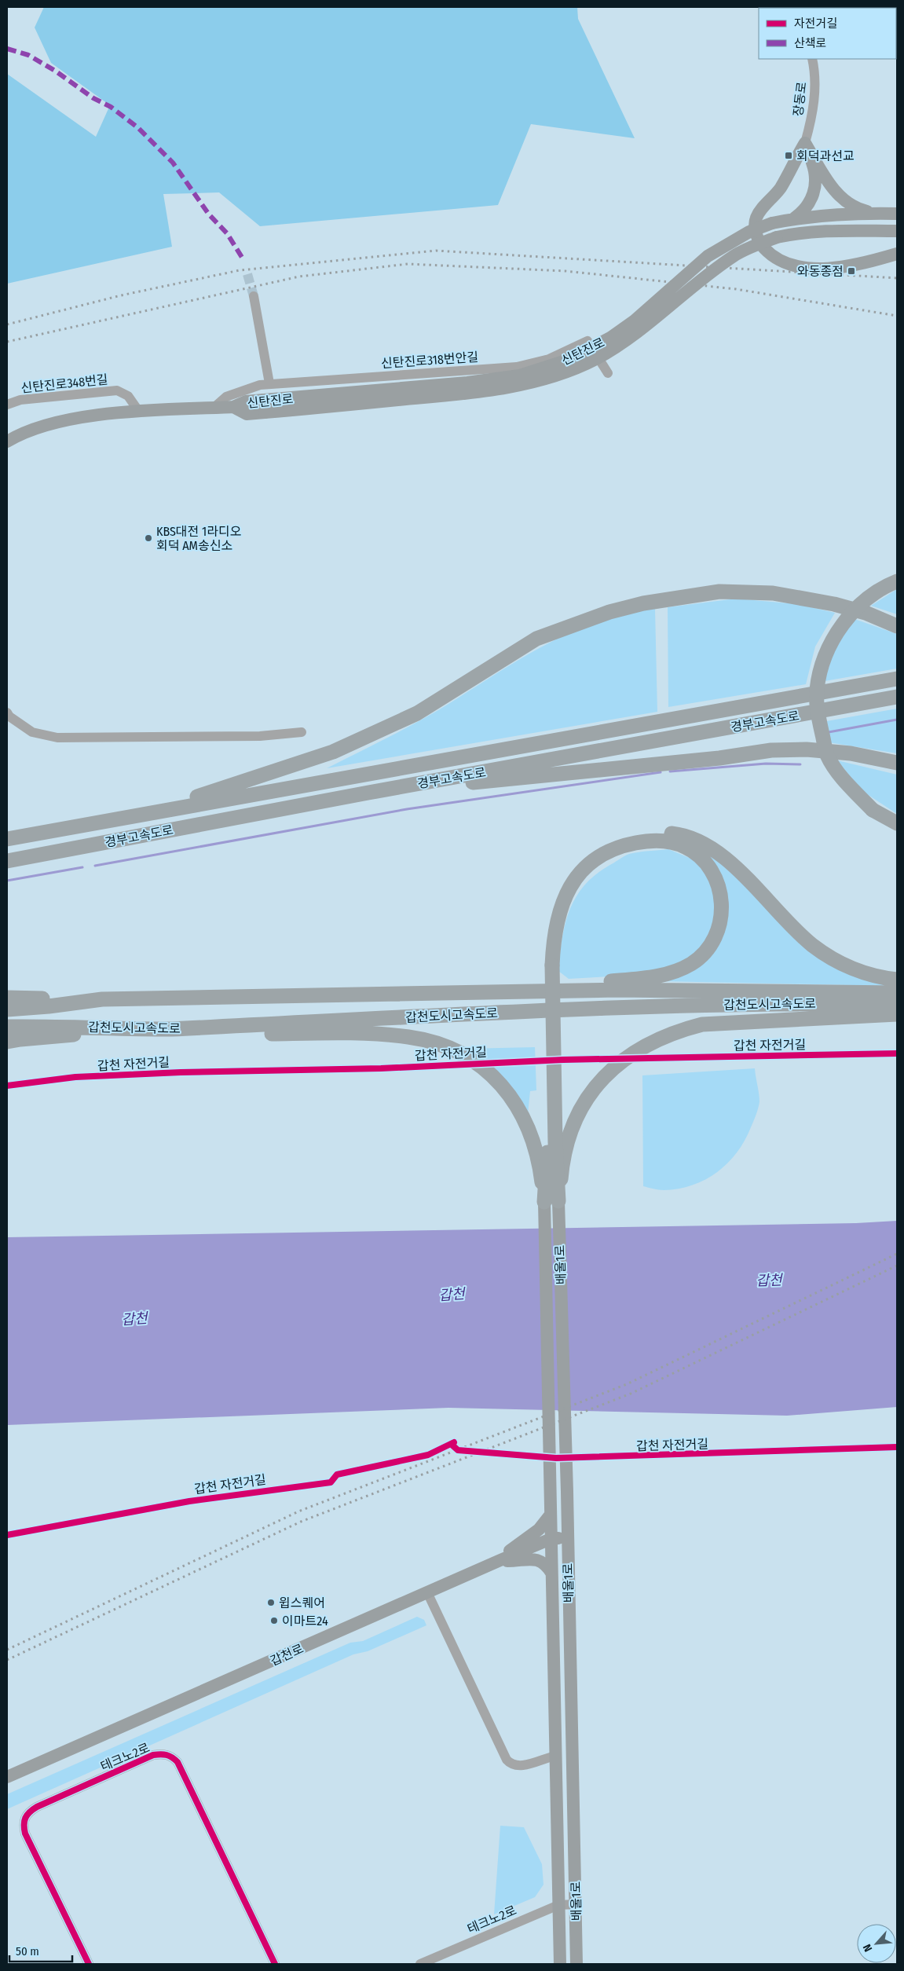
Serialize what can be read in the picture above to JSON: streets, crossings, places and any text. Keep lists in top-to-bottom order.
{
  "streets": {
    "highway": ["경부고속도로", "갑천도시고속도로"],
    "main road": ["신탄진로", "배울1로", "갑천로"],
    "street": [
      "장동로",
      "신탄진로318번안길",
      "신탄진로348번길",
      "테크노2로"
    ],
    "cycle path": ["갑천 자전거길"]
  },
  "crossings": [
    ["신탄진로", "신탄진로318번안길"],
    ["신탄진로", "신탄진로348번길"],
    ["배울1로", "갑천로"],
    ["배울1로", "테크노2로"]
  ],
  "water": ["갑천"],
  "places": {
    "transit": ["회덕과선교", "와동종점"],
    "other": ["KBS대전 1라디오 회덕 AM송신소", "윕스퀘어", "이마트24"]
  },
  "legend": ["자전거길", "산책로"],
  "scale_bar": "50 m",
  "north": "bottom left"
}
